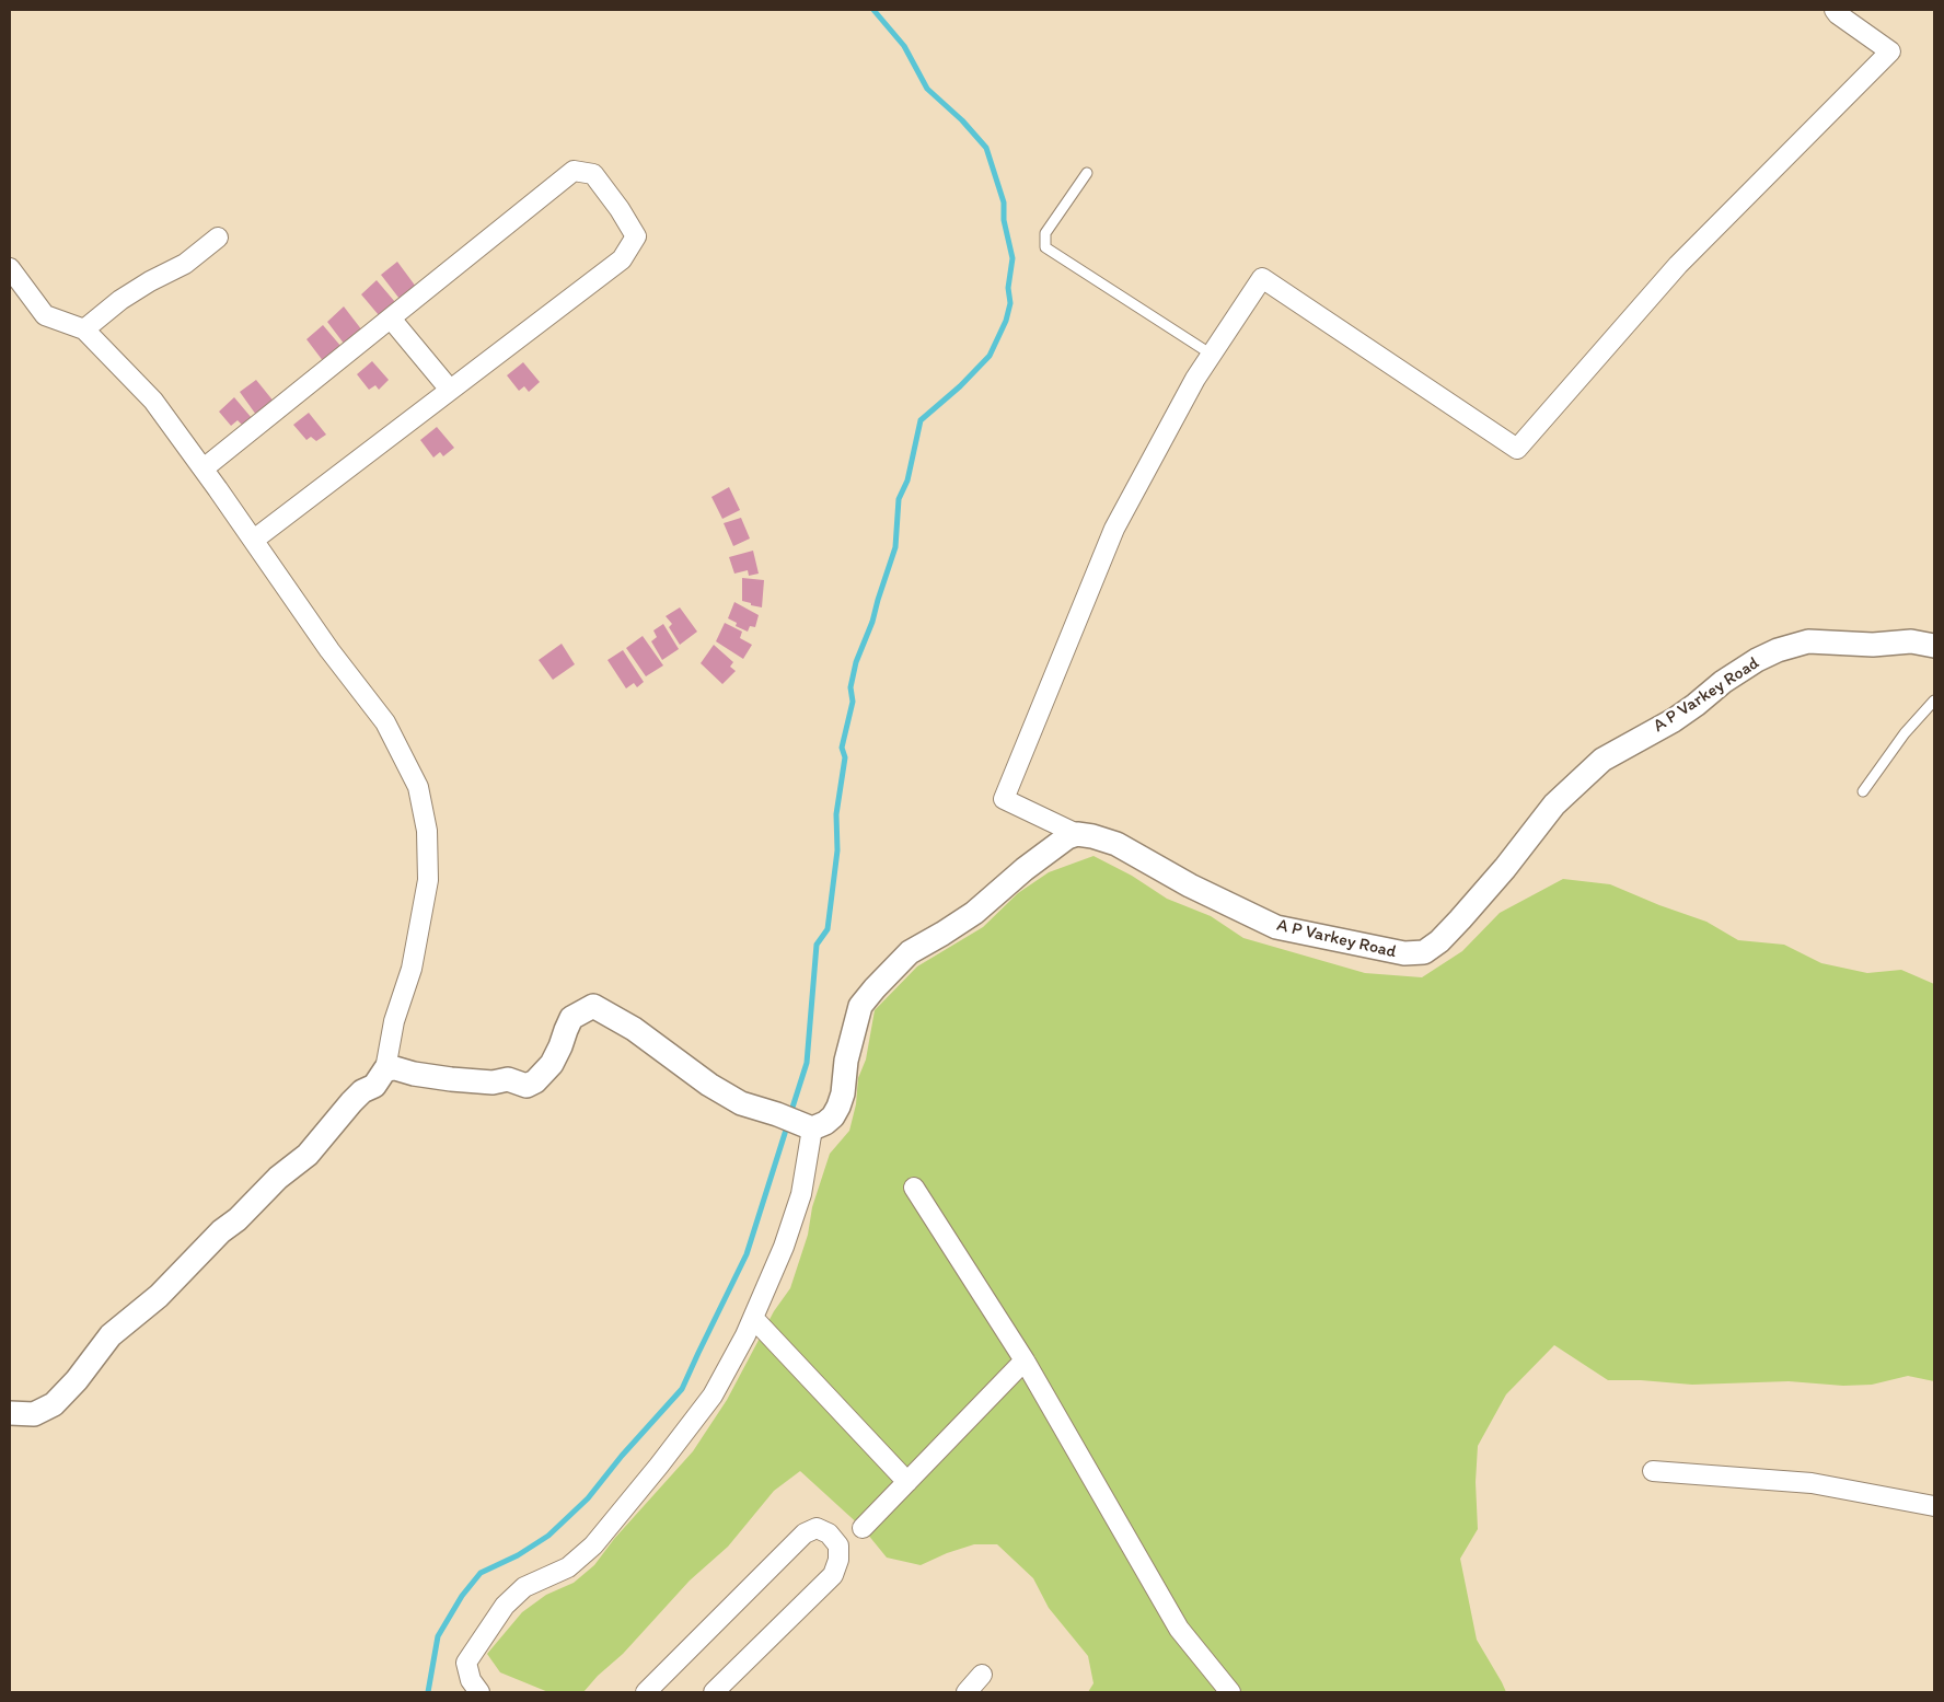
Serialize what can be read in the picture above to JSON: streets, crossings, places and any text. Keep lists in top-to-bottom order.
{
  "streets": {
    "street": ["A P Varkey Road"]
  }
}
